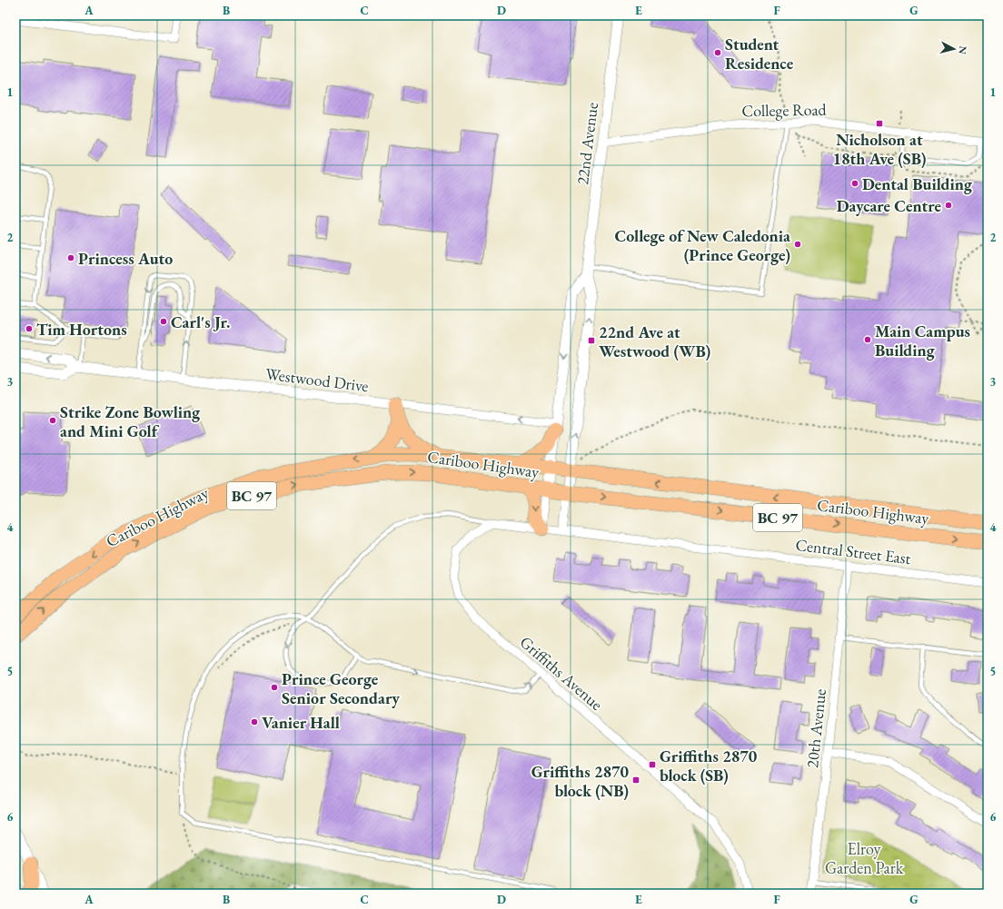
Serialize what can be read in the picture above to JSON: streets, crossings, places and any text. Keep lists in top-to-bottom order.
{
  "streets": {
    "highway": ["Cariboo Highway", "BC 97"],
    "street": [
      "College Road",
      "22nd Avenue",
      "Westwood Drive",
      "Central Street East",
      "Griffiths Avenue",
      "20th Avenue"
    ]
  },
  "crossings": [
    ["College Road", "22nd Avenue"],
    ["22nd Avenue", "Westwood Drive"],
    ["22nd Avenue", "Cariboo Highway"],
    ["22nd Avenue", "Central Street East"],
    ["Central Street East", "20th Avenue"]
  ],
  "one_way": ["Westwood Drive"],
  "parks": ["Elroy Garden Park"],
  "places": {
    "other": [
      "Student Residence",
      "Dental Building",
      "Daycare Centre",
      "College of New Caledonia (Prince George)",
      "Princess Auto",
      "Carl's Jr.",
      "Tim Hortons",
      "Main Campus Building",
      "Strike Zone Bowling and Mini Golf",
      "Prince George Senior Secondary",
      "Vanier Hall"
    ],
    "transit": [
      "Nicholson at 18th Ave (SB)",
      "22nd Ave at Westwood (WB)",
      "Griffiths 2870 block (SB)",
      "Griffiths 2870 block (NB)"
    ]
  },
  "north": "right",
  "grid": {
    "columns": [
      "A",
      "B",
      "C",
      "D",
      "E",
      "F",
      "G"
    ],
    "rows": [
      "1",
      "2",
      "3",
      "4",
      "5",
      "6"
    ]
  }
}
